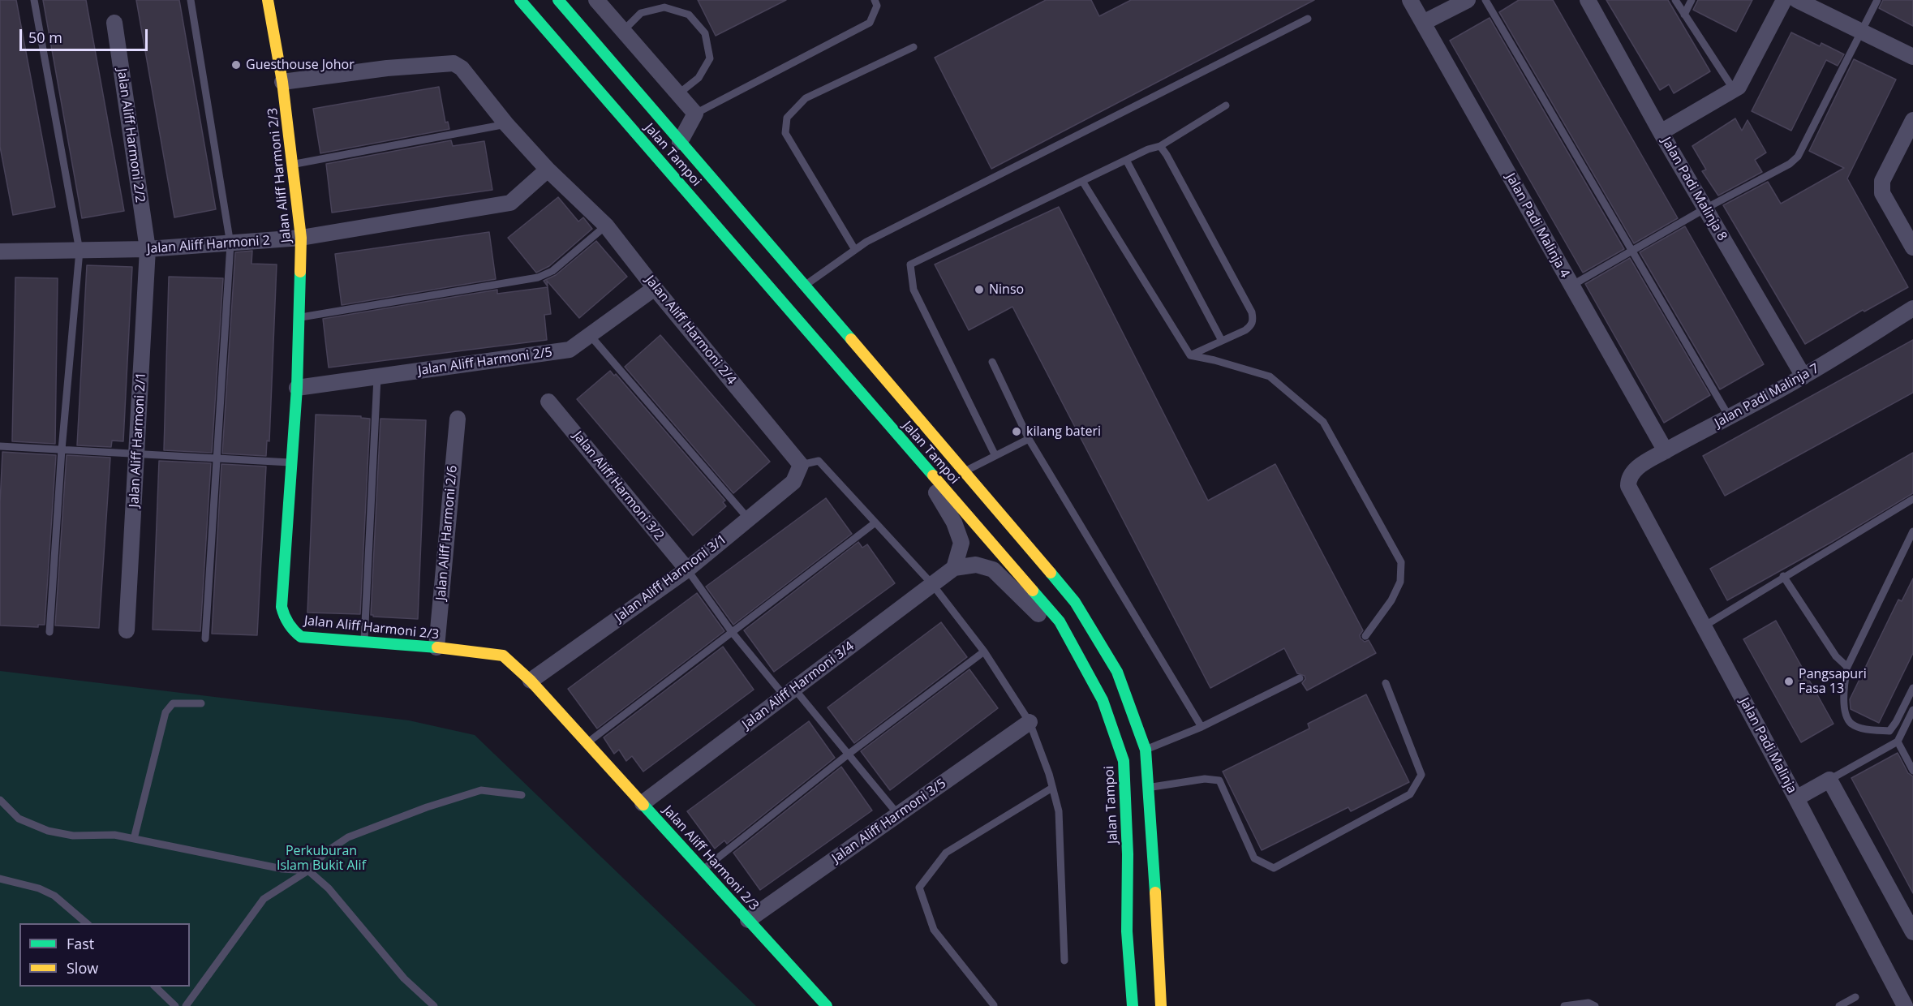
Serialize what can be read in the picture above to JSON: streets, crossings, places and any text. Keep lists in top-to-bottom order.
{
  "streets": {
    "main road": ["Jalan Tampoi", "Jalan Aliff Harmoni 2/3"],
    "street": [
      "Jalan Aliff Harmoni 2/2",
      "Jalan Padi Malinja 8",
      "Jalan Padi Malinja 4",
      "Jalan Aliff Harmoni 2",
      "Jalan Aliff Harmoni 2/4",
      "Jalan Aliff Harmoni 2/5",
      "Jalan Padi Malinja 7",
      "Jalan Aliff Harmoni 2/1",
      "Jalan Aliff Harmoni 3/2",
      "Jalan Aliff Harmoni 2/6",
      "Jalan Aliff Harmoni 3/1",
      "Jalan Aliff Harmoni 3/4",
      "Jalan Padi Malinja",
      "Jalan Aliff Harmoni 3/5"
    ]
  },
  "crossings": [
    ["Jalan Aliff Harmoni 2/2", "Jalan Aliff Harmoni 2"],
    ["Jalan Aliff Harmoni 2/2", "Jalan Aliff Harmoni 2/1"],
    ["Jalan Aliff Harmoni 2/3", "Jalan Aliff Harmoni 2"],
    ["Jalan Aliff Harmoni 2/3", "Jalan Aliff Harmoni 2/4"],
    ["Jalan Aliff Harmoni 2/3", "Jalan Aliff Harmoni 2/5"],
    ["Jalan Aliff Harmoni 2/3", "Jalan Aliff Harmoni 2/6"],
    ["Jalan Aliff Harmoni 2/3", "Jalan Aliff Harmoni 3/1"],
    ["Jalan Aliff Harmoni 2/3", "Jalan Aliff Harmoni 3/4"],
    ["Jalan Aliff Harmoni 2/3", "Jalan Aliff Harmoni 3/5"],
    ["Jalan Padi Malinja 8", "Jalan Padi Malinja 7"],
    ["Jalan Padi Malinja 4", "Jalan Padi Malinja 7"],
    ["Jalan Aliff Harmoni 2", "Jalan Aliff Harmoni 2/4"],
    ["Jalan Aliff Harmoni 2", "Jalan Aliff Harmoni 2/1"],
    ["Jalan Aliff Harmoni 2/4", "Jalan Aliff Harmoni 2/5"],
    ["Jalan Aliff Harmoni 2/4", "Jalan Aliff Harmoni 3/1"],
    ["Jalan Padi Malinja 7", "Jalan Padi Malinja"],
    ["Jalan Aliff Harmoni 3/2", "Jalan Aliff Harmoni 3/1"]
  ],
  "parks": ["Perkuburan Islam Bukit Alif"],
  "places": [
    "Guesthouse Johor",
    "Ninso",
    "kilang bateri",
    "Pangsapuri Fasa 13"
  ],
  "legend": ["Fast", "Slow"],
  "scale_bar": "50 m"
}
